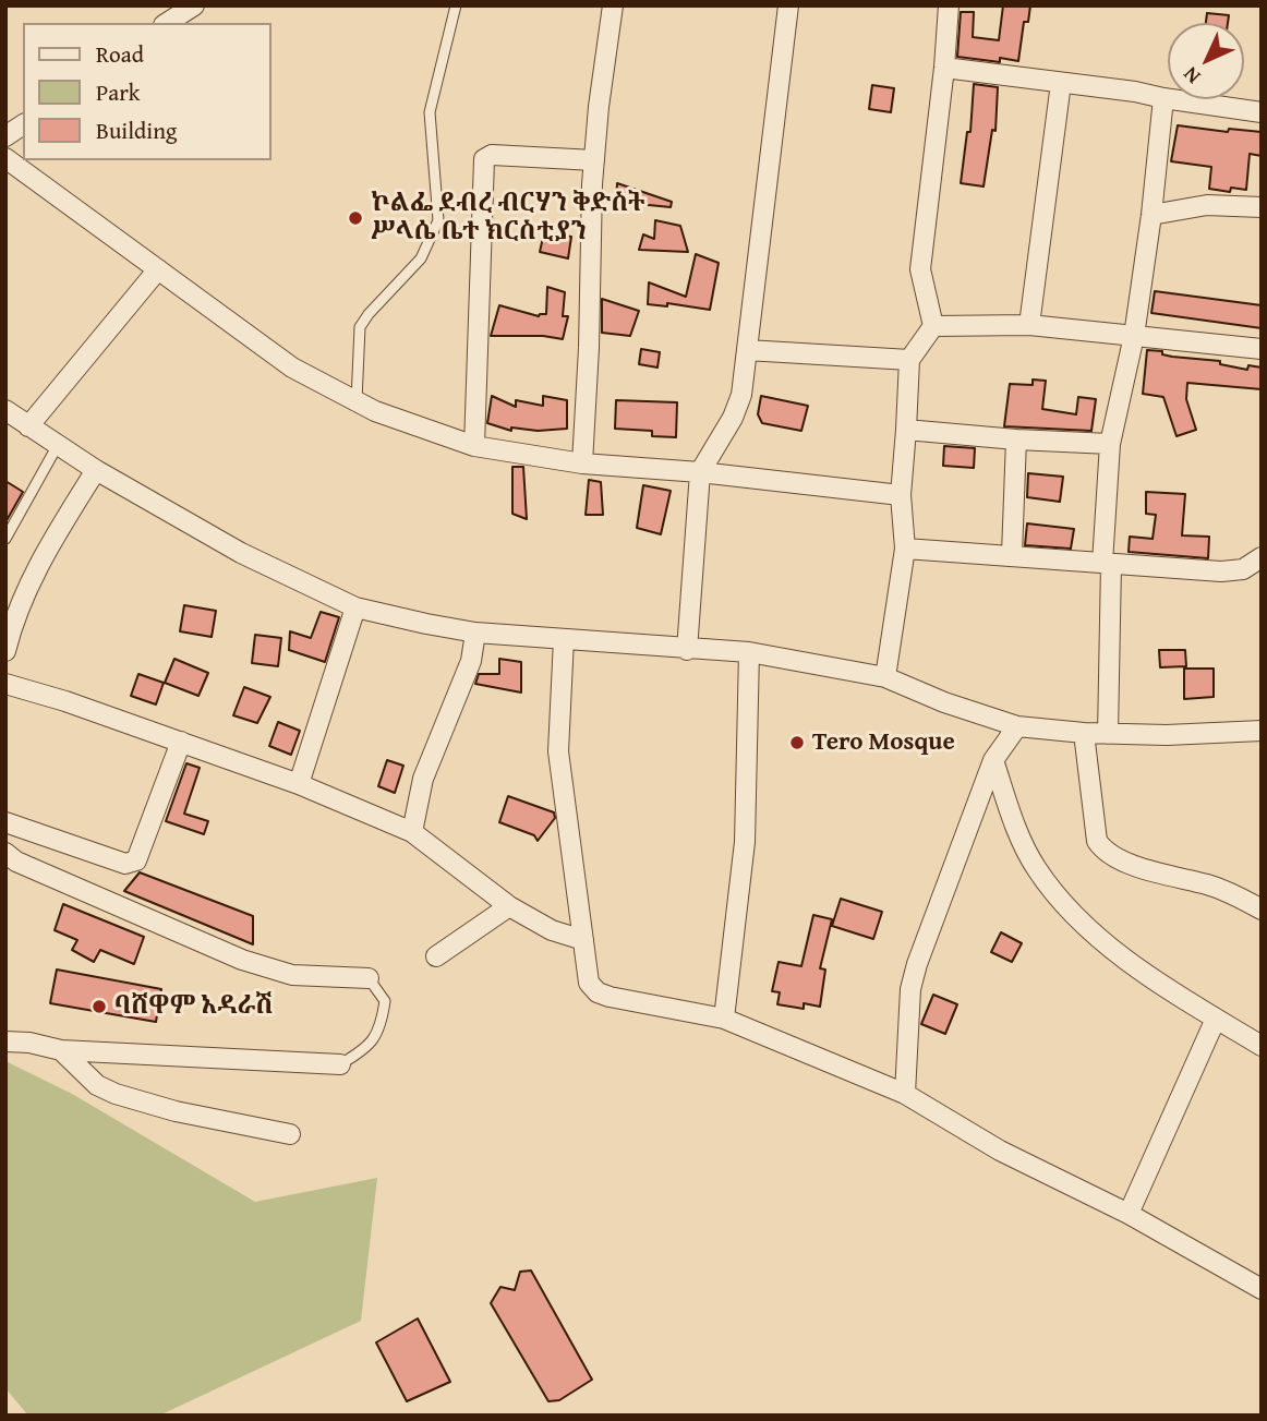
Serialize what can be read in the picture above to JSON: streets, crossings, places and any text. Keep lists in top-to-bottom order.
{
  "places": ["ኮልፌ ደብረ ብርሃን ቅድስት ሥላሴ ቤተ ክርስቲያን", "Tero Mosque", "ባሸዋም አዳራሽ"],
  "legend": ["Road", "Park", "Building"],
  "north": "bottom left"
}
